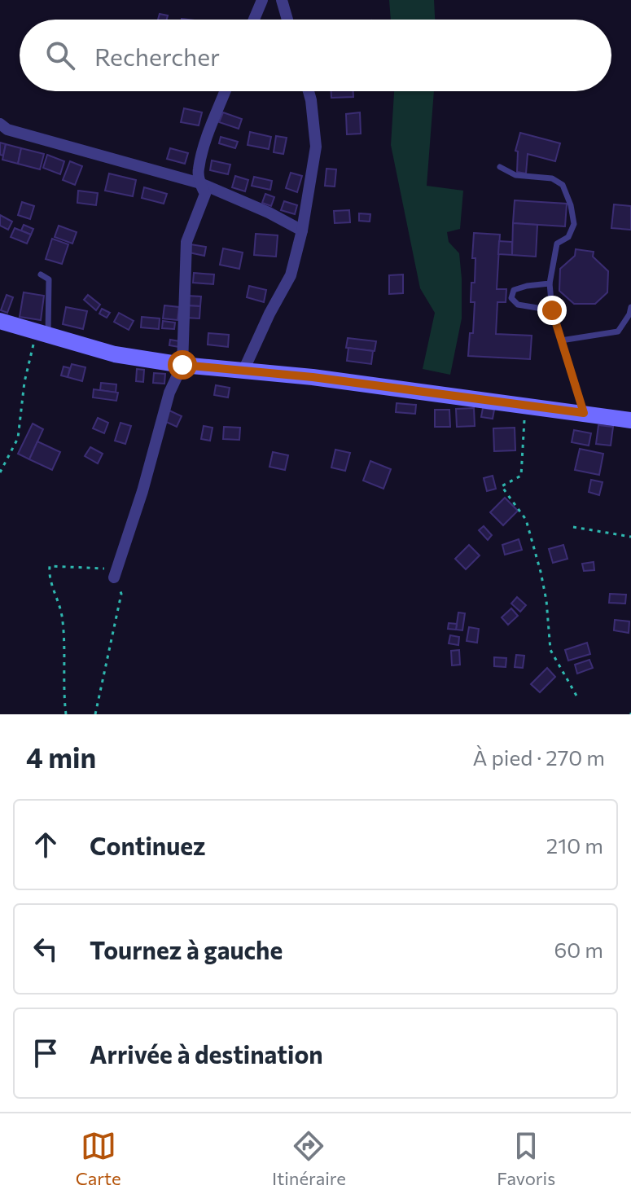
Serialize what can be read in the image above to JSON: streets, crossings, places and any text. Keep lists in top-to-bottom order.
{
  "page": {
    "search": "Rechercher",
    "heading": ["4 min", "À pied · 270 m"],
    "list": [
      ["Continuez", "210 m"],
      ["Tournez à gauche", "60 m"],
      "Arrivée à destination"
    ],
    "nav": ["Carte", "Itinéraire", "Favoris"]
  }
}
